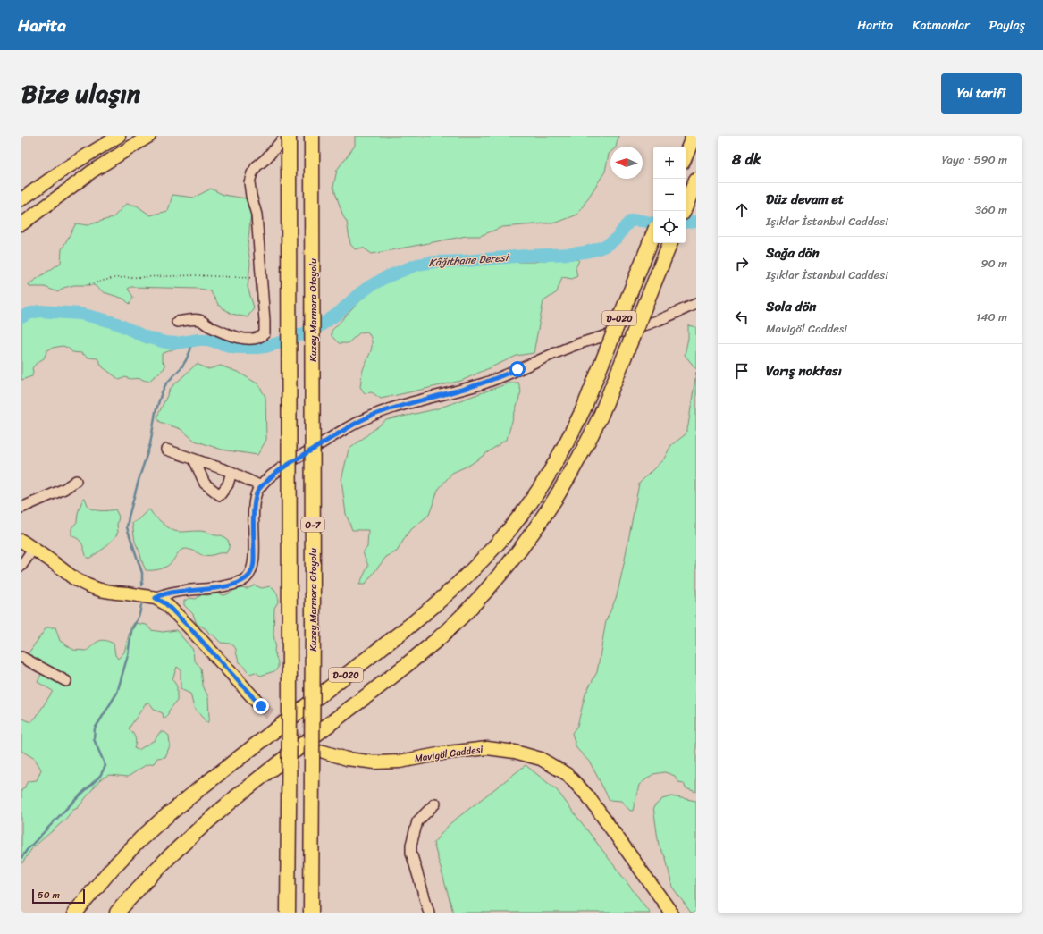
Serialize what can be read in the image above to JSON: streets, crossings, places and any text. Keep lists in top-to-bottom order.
{
  "streets": {
    "highway": ["Kuzey Marmara Otoyolu", "D-020", "O-7"],
    "main road": ["Mavigöl Caddesi"]
  },
  "water": ["Kâğıthane Deresi"],
  "scale_bar": "50 m",
  "north": "left",
  "page": {
    "header": "Harita",
    "nav": ["Harita", "Katmanlar", "Paylaş"],
    "title": "Bize ulaşın",
    "buttons": "Yol tarifi",
    "heading": ["8 dk", "Yaya · 590 m"],
    "map_buttons": ["+", "−"],
    "list": [
      ["Düz devam et", "Işıklar İstanbul Caddesi", "360 m"],
      ["Sağa dön", "Işıklar İstanbul Caddesi", "90 m"],
      ["Sola dön", "Mavigöl Caddesi", "140 m"],
      "Varış noktası"
    ],
    "scale": "50 m"
  }
}
